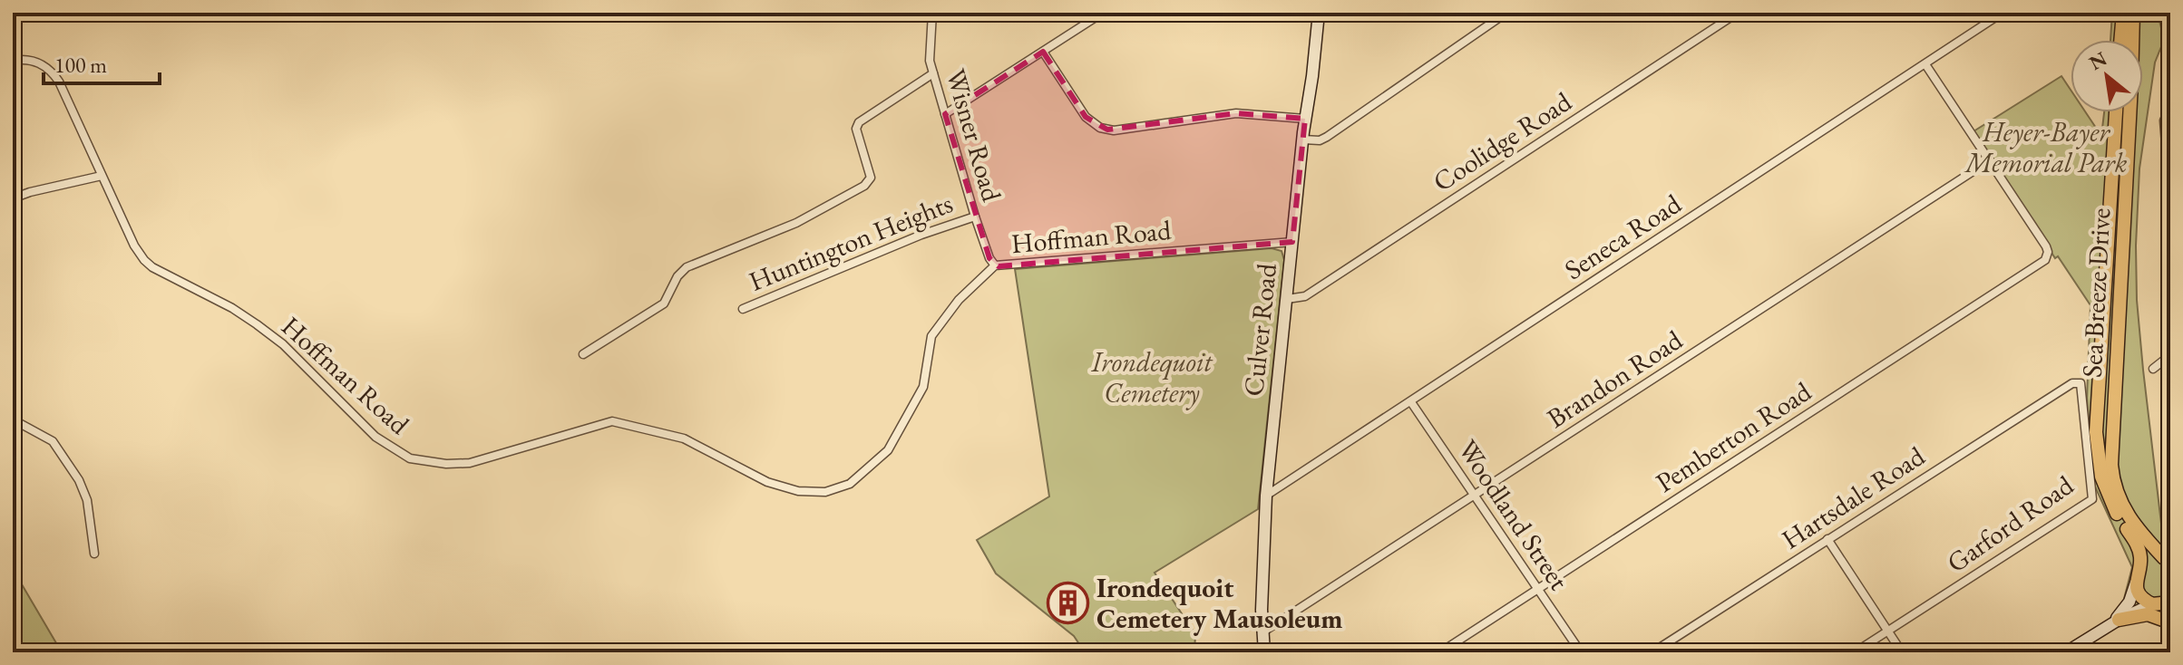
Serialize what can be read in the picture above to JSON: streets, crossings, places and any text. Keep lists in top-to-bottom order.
{
  "streets": {
    "main road": ["Sea Breeze Drive", "Culver Road"],
    "street": [
      "Wisner Road",
      "Coolidge Road",
      "Hoffman Road",
      "Seneca Road",
      "Huntington Heights",
      "Brandon Road",
      "Pemberton Road",
      "Hartsdale Road",
      "Woodland Street",
      "Garford Road"
    ]
  },
  "crossings": [
    ["Wisner Road", "Hoffman Road"],
    ["Wisner Road", "Huntington Heights"],
    ["Coolidge Road", "Culver Road"],
    ["Hoffman Road", "Culver Road"],
    ["Seneca Road", "Culver Road"],
    ["Seneca Road", "Woodland Street"],
    ["Culver Road", "Brandon Road"],
    ["Brandon Road", "Pemberton Road"],
    ["Brandon Road", "Woodland Street"],
    ["Pemberton Road", "Woodland Street"],
    ["Hartsdale Road", "Garford Road"]
  ],
  "parks": ["Heyer-Bayer Memorial Park", "Irondequoit Cemetery"],
  "places": {
    "building": ["Irondequoit Cemetery Mausoleum"]
  },
  "scale_bar": "100 m",
  "north": "top left"
}
